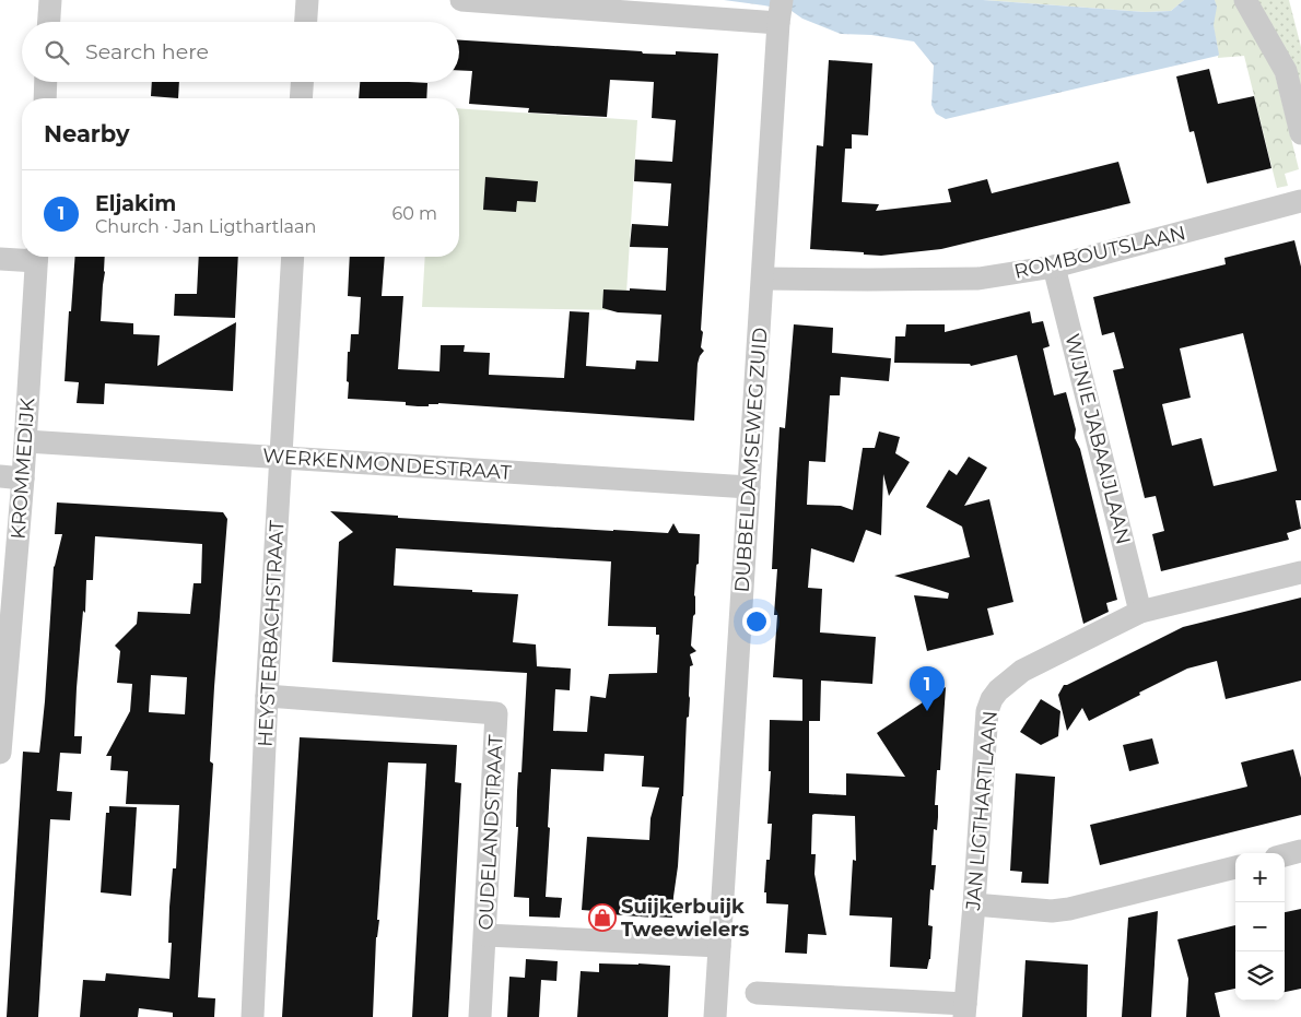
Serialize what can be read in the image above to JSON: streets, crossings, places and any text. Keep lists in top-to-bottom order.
{
  "streets": {
    "street": [
      "ROMBOUTSLAAN",
      "WIJNIE JABAAIJLAAN",
      "DUBBELDAMSEWEG ZUID",
      "WERKENMONDESTRAAT",
      "KROMMEDIJK",
      "HEYSTERBACHSTRAAT",
      "JAN LIGTHARTLAAN",
      "OUDELANDSTRAAT"
    ]
  },
  "crossings": [
    ["ROMBOUTSLAAN", "WIJNIE JABAAIJLAAN"],
    ["ROMBOUTSLAAN", "DUBBELDAMSEWEG ZUID"],
    ["WIJNIE JABAAIJLAAN", "JAN LIGTHARTLAAN"],
    ["DUBBELDAMSEWEG ZUID", "WERKENMONDESTRAAT"],
    ["WERKENMONDESTRAAT", "KROMMEDIJK"],
    ["WERKENMONDESTRAAT", "HEYSTERBACHSTRAAT"],
    ["HEYSTERBACHSTRAAT", "OUDELANDSTRAAT"]
  ],
  "places": {
    "shop": ["Suijkerbuijk Tweewielers"]
  },
  "page": {
    "search": "Search here",
    "heading": "Nearby",
    "list": [
      {
        "mark": "1",
        "name": "Eljakim",
        "note": "Church · Jan Ligthartlaan",
        "value": "60 m"
      }
    ],
    "pins": "1",
    "map_buttons": ["+", "−"]
  }
}
